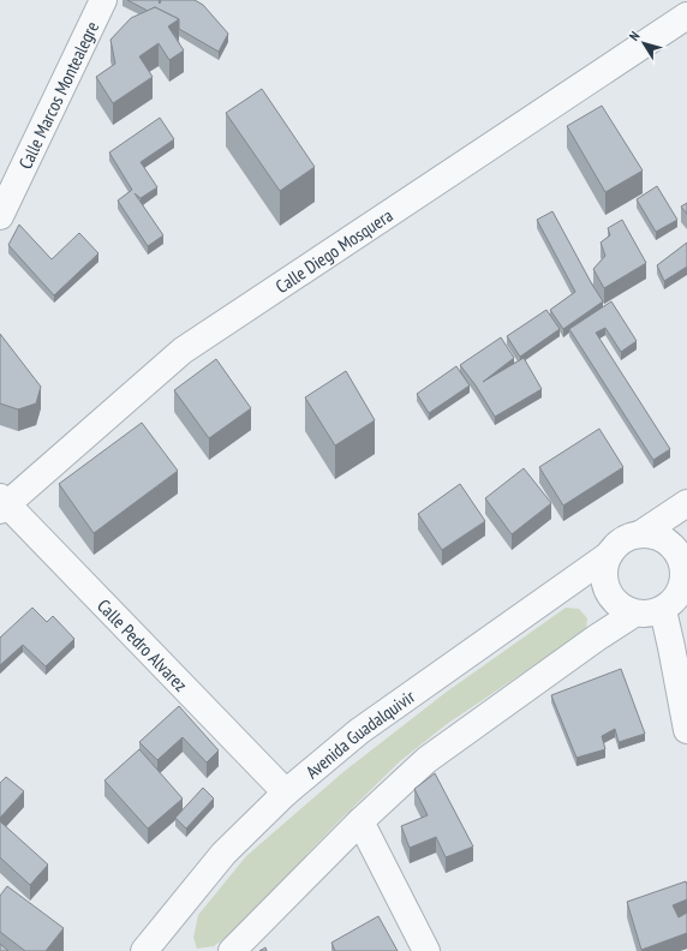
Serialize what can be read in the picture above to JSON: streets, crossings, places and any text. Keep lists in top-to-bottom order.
{
  "streets": {
    "street": [
      "Calle Marcos Montealegre",
      "Calle Diego Mosquera",
      "Calle Pedro Alvarez",
      "Avenida Guadalquivir"
    ]
  },
  "crossings": [
    ["Calle Diego Mosquera", "Calle Pedro Alvarez"],
    ["Calle Pedro Alvarez", "Avenida Guadalquivir"]
  ],
  "north": "top left"
}
